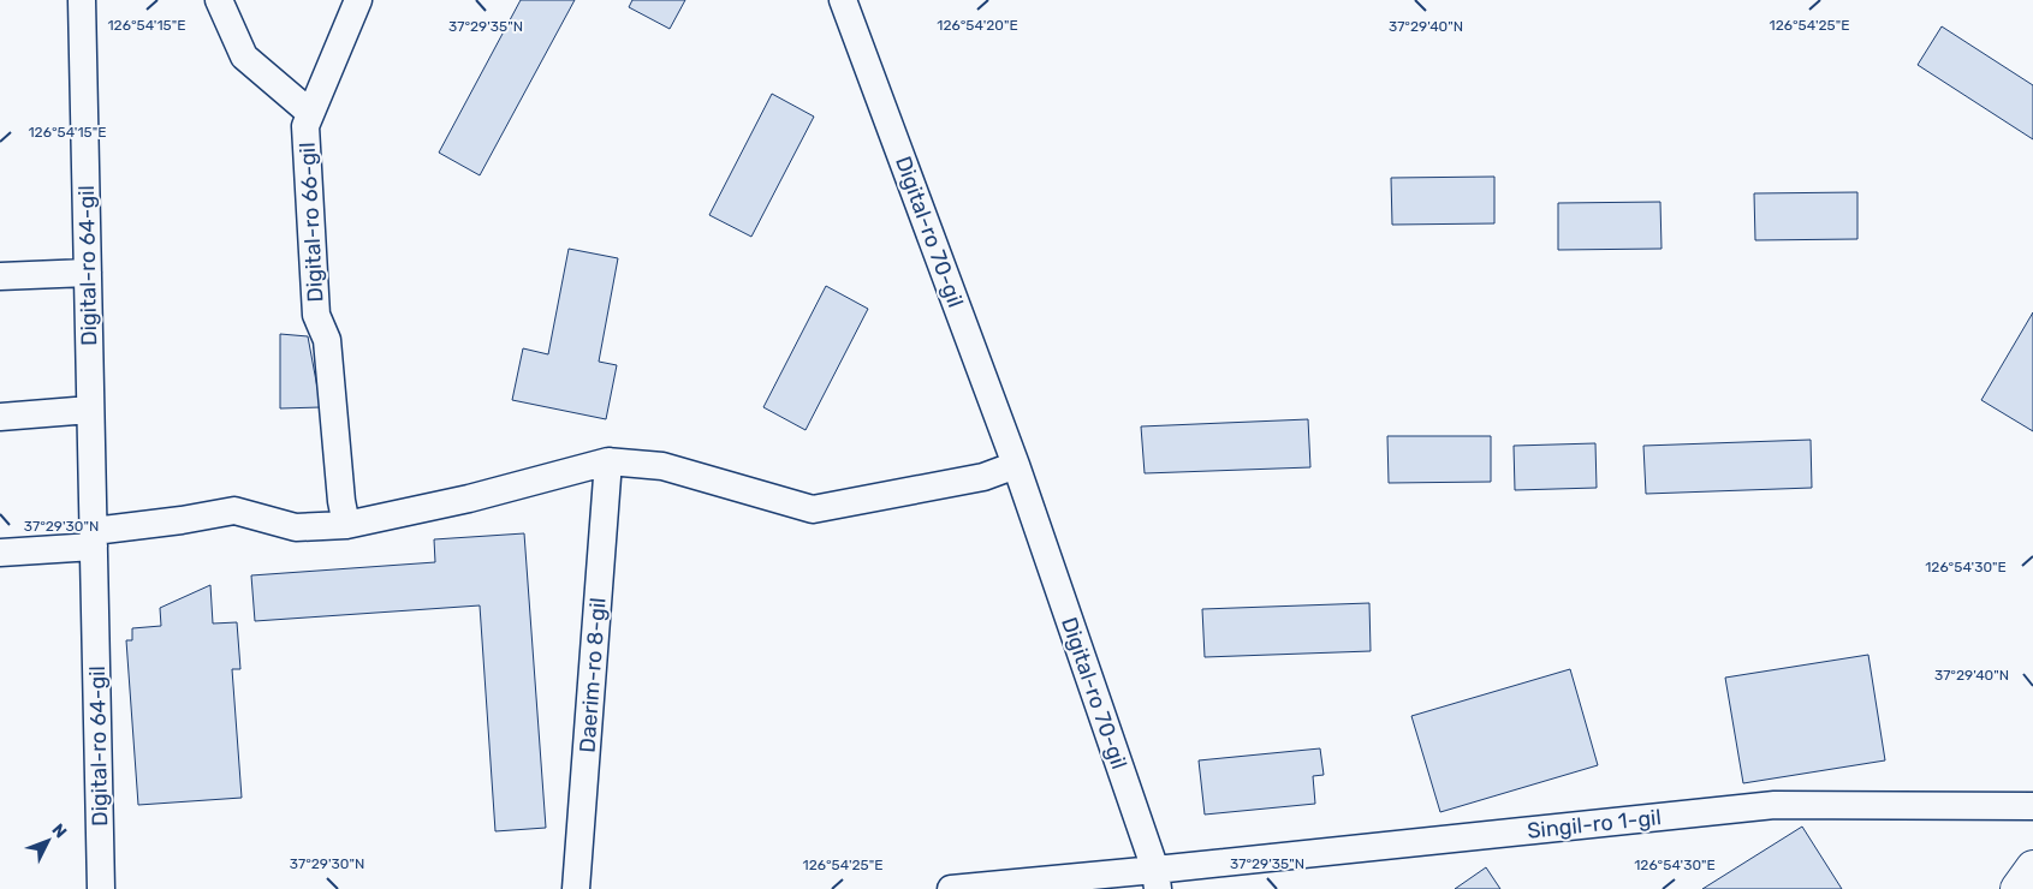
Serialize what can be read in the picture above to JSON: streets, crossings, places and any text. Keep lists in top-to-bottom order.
{
  "streets": {
    "street": [
      "Digital-ro 66-gil",
      "Digital-ro 70-gil",
      "Digital-ro 64-gil",
      "Daerim-ro 8-gil",
      "Singil-ro 1-gil"
    ]
  },
  "crossings": [
    ["Digital-ro 70-gil", "Singil-ro 1-gil"]
  ],
  "north": "top right",
  "coordinates": [
    "126°54'15\"E",
    "126°54'20\"E",
    "126°54'25\"E",
    "37°29'40\"N",
    "37°29'35\"N",
    "37°29'30\"N",
    "126°54'30\"E"
  ]
}
